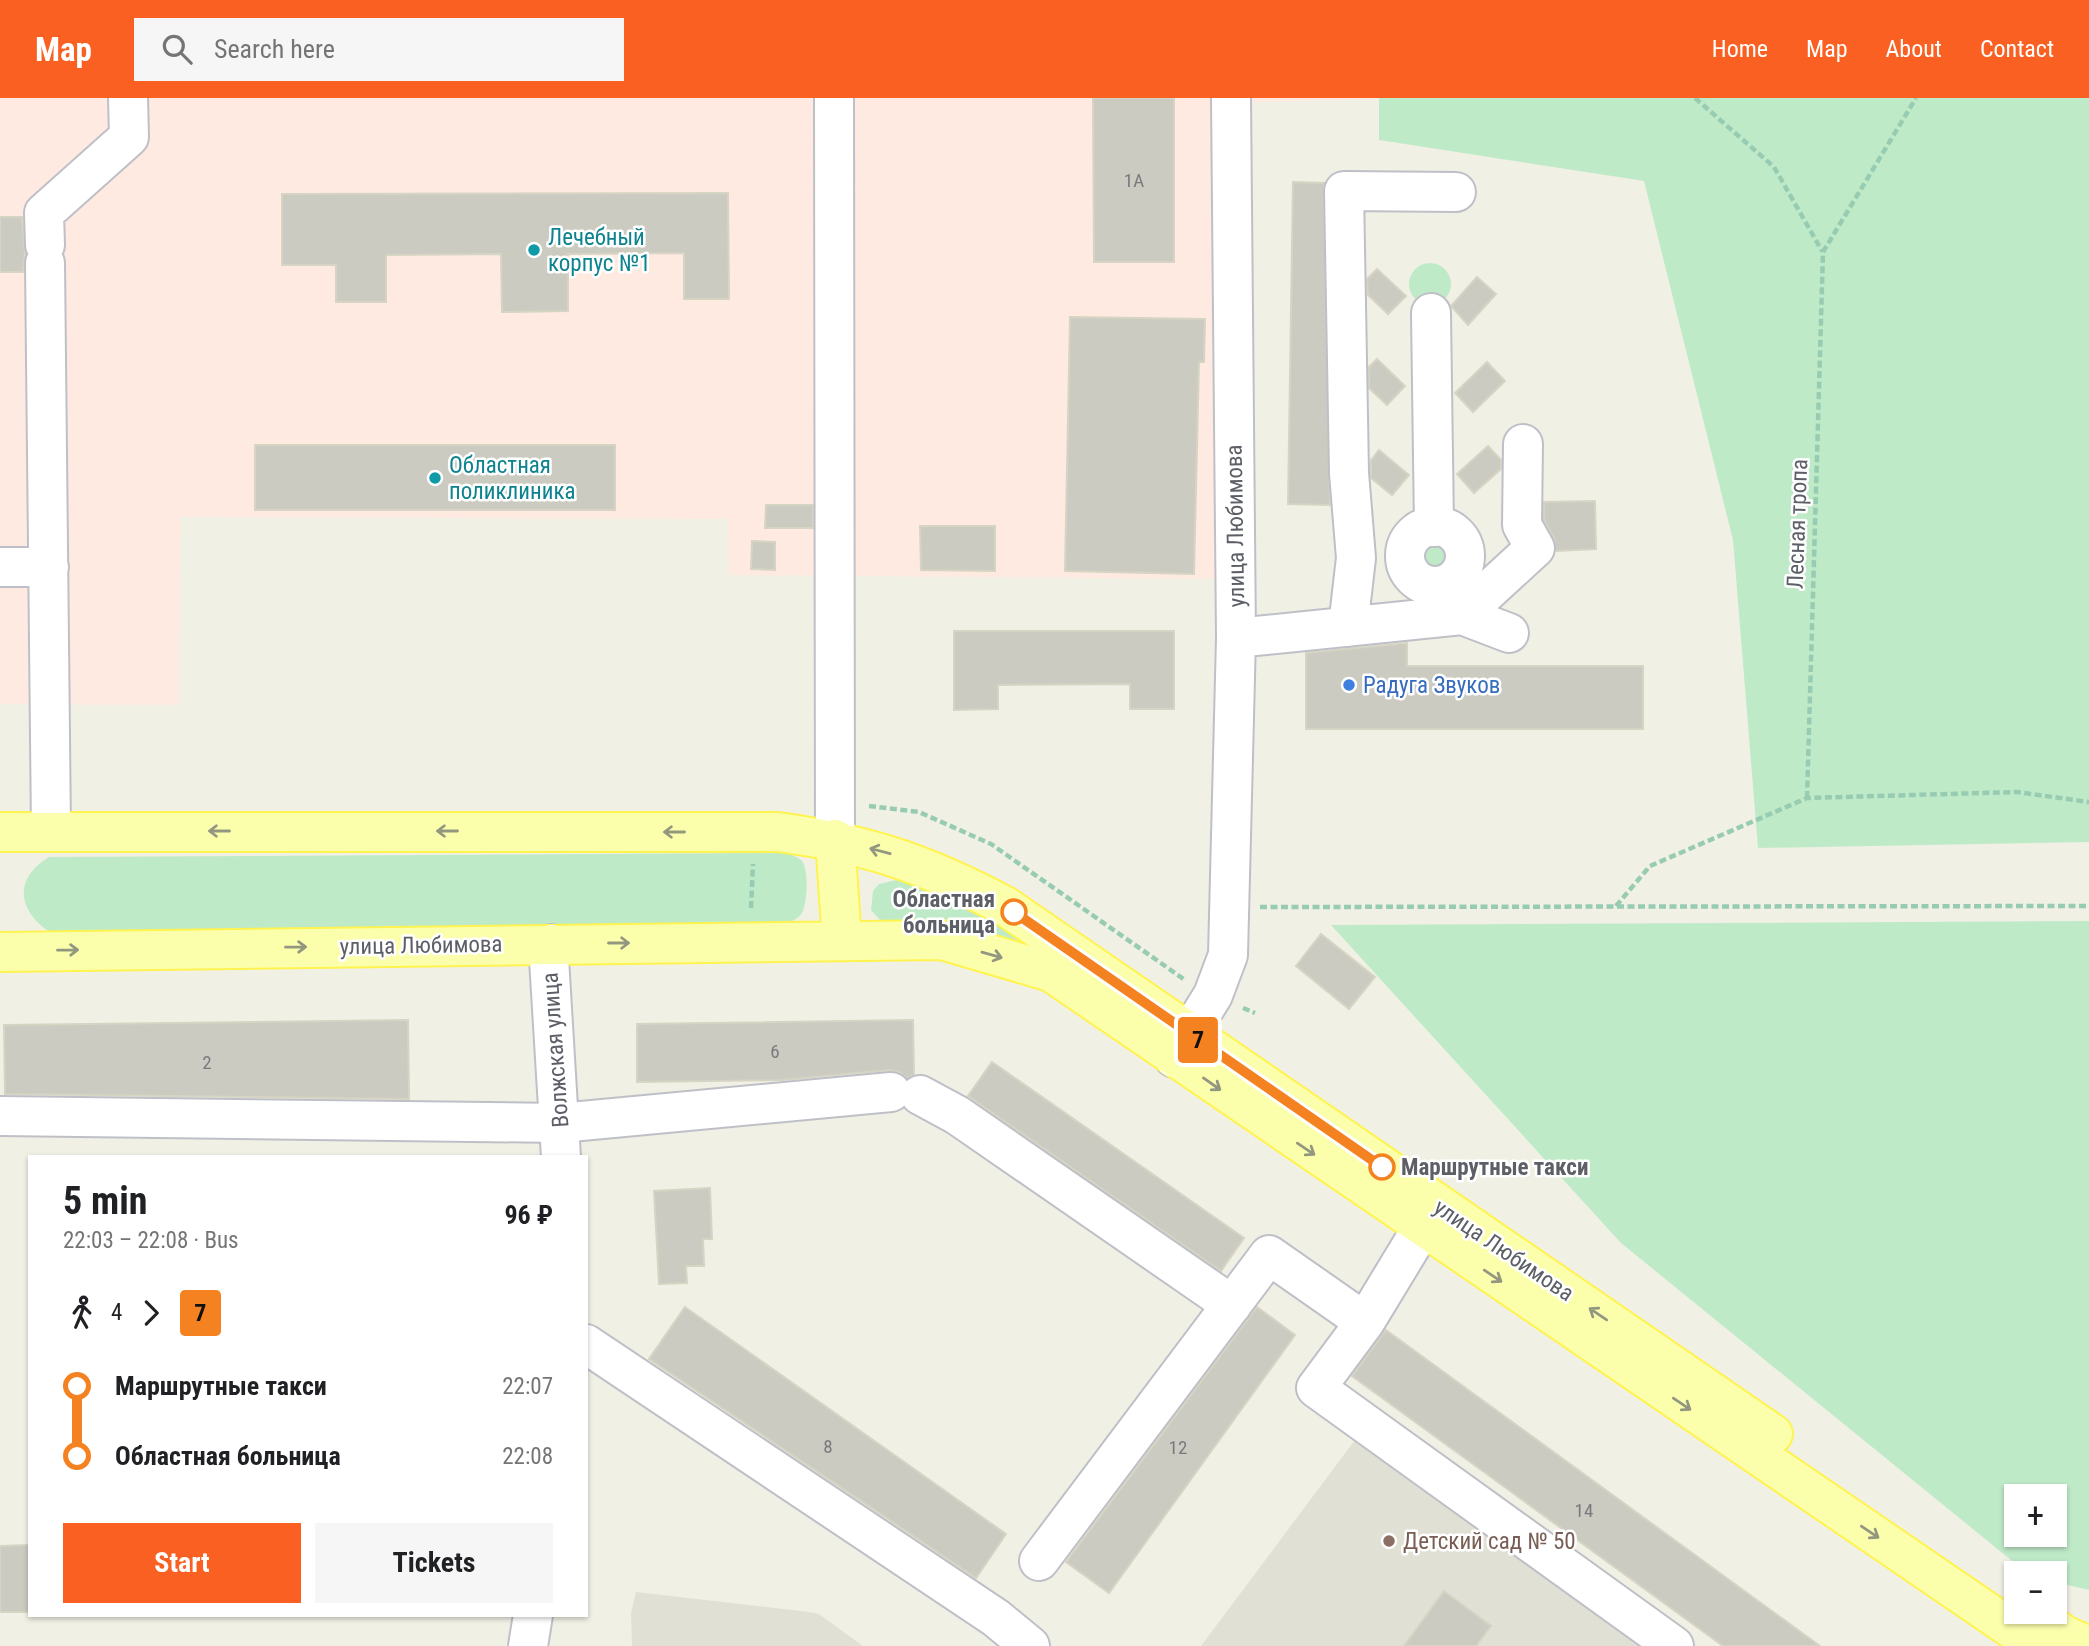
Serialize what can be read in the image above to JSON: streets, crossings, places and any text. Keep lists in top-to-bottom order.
{
  "streets": {
    "main road": ["улица Любимова"],
    "street": ["Волжская улица"],
    "path": ["Лесная тропа"]
  },
  "crossings": [
    ["улица Любимова", "Волжская улица"]
  ],
  "places": [
    "Лечебный корпус №1",
    "Областная поликлиника",
    "Радуга Звуков",
    "Областная больница",
    "Маршрутные такси",
    "Детский сад № 50"
  ],
  "lines": ["bus line 7"],
  "house_numbers": [
    "1А",
    "6",
    "2",
    "8",
    "12",
    "14"
  ],
  "page": {
    "header": "Map",
    "search": "Search here",
    "nav": [
      "Home",
      "Map",
      "About",
      "Contact"
    ],
    "on_map": "7",
    "heading": ["5 min", "22:03 – 22:08 · Bus", "96 ₽"],
    "legs": ["4", "7"],
    "list": [
      {
        "name": "Маршрутные такси",
        "value": "22:07"
      },
      {
        "name": "Областная больница",
        "value": "22:08"
      }
    ],
    "map_buttons": ["+", "−"],
    "buttons": ["Start", "Tickets"]
  }
}
